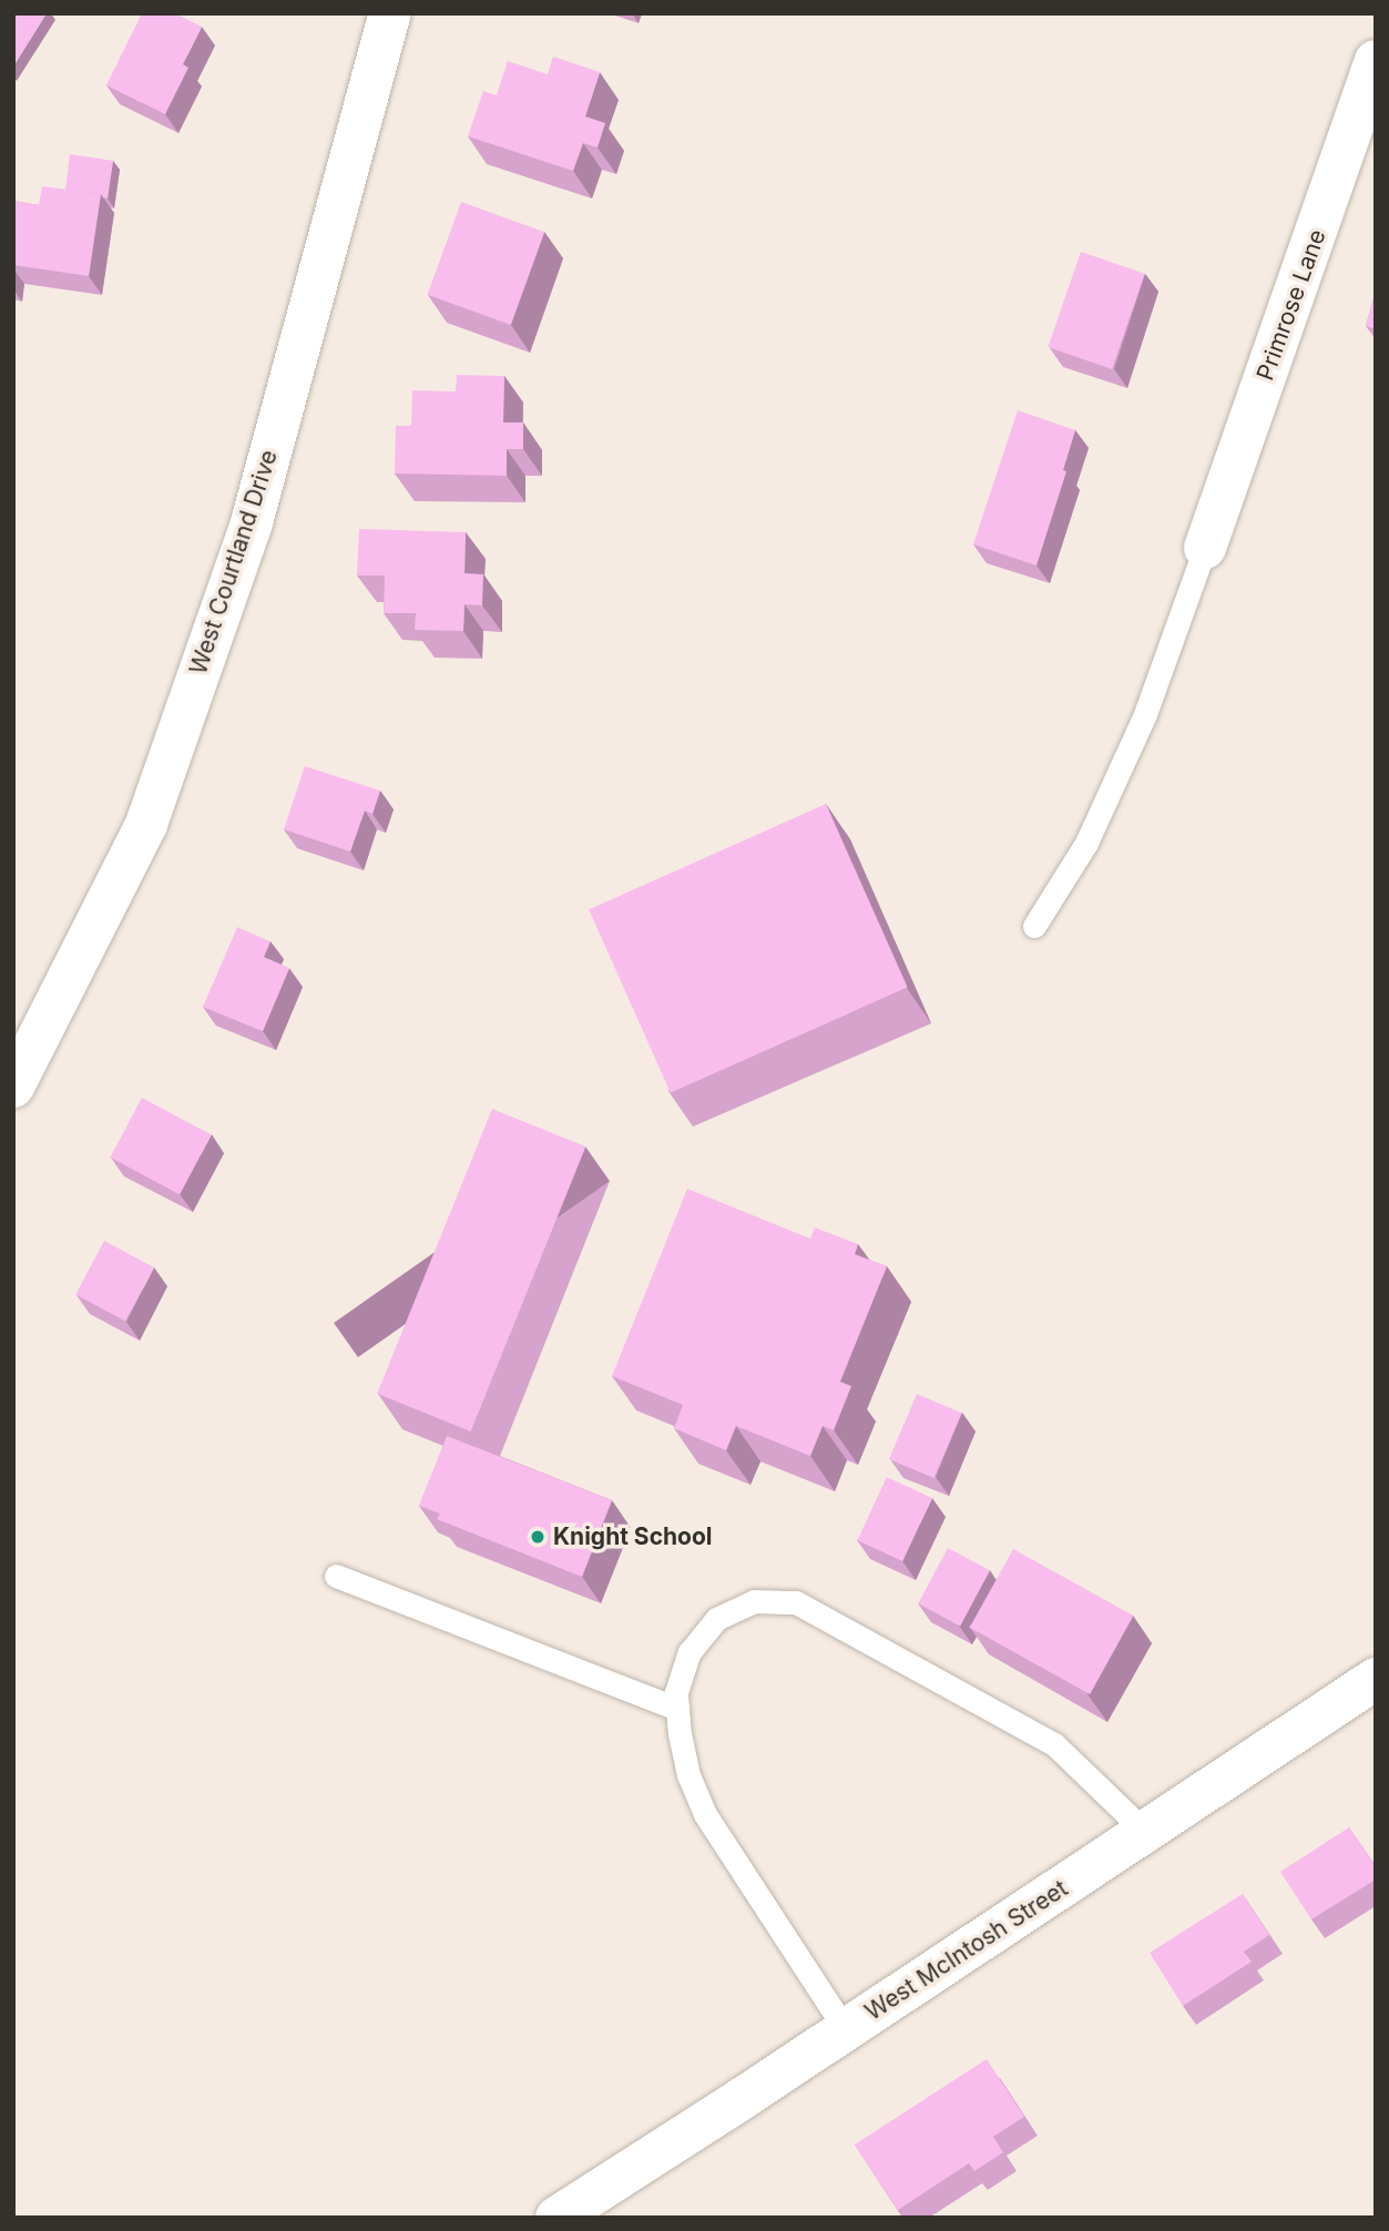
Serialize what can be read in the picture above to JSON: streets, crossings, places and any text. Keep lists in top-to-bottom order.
{
  "streets": {
    "street": ["Primrose Lane", "West Courtland Drive", "West McIntosh Street"]
  },
  "places": ["Knight School"]
}
